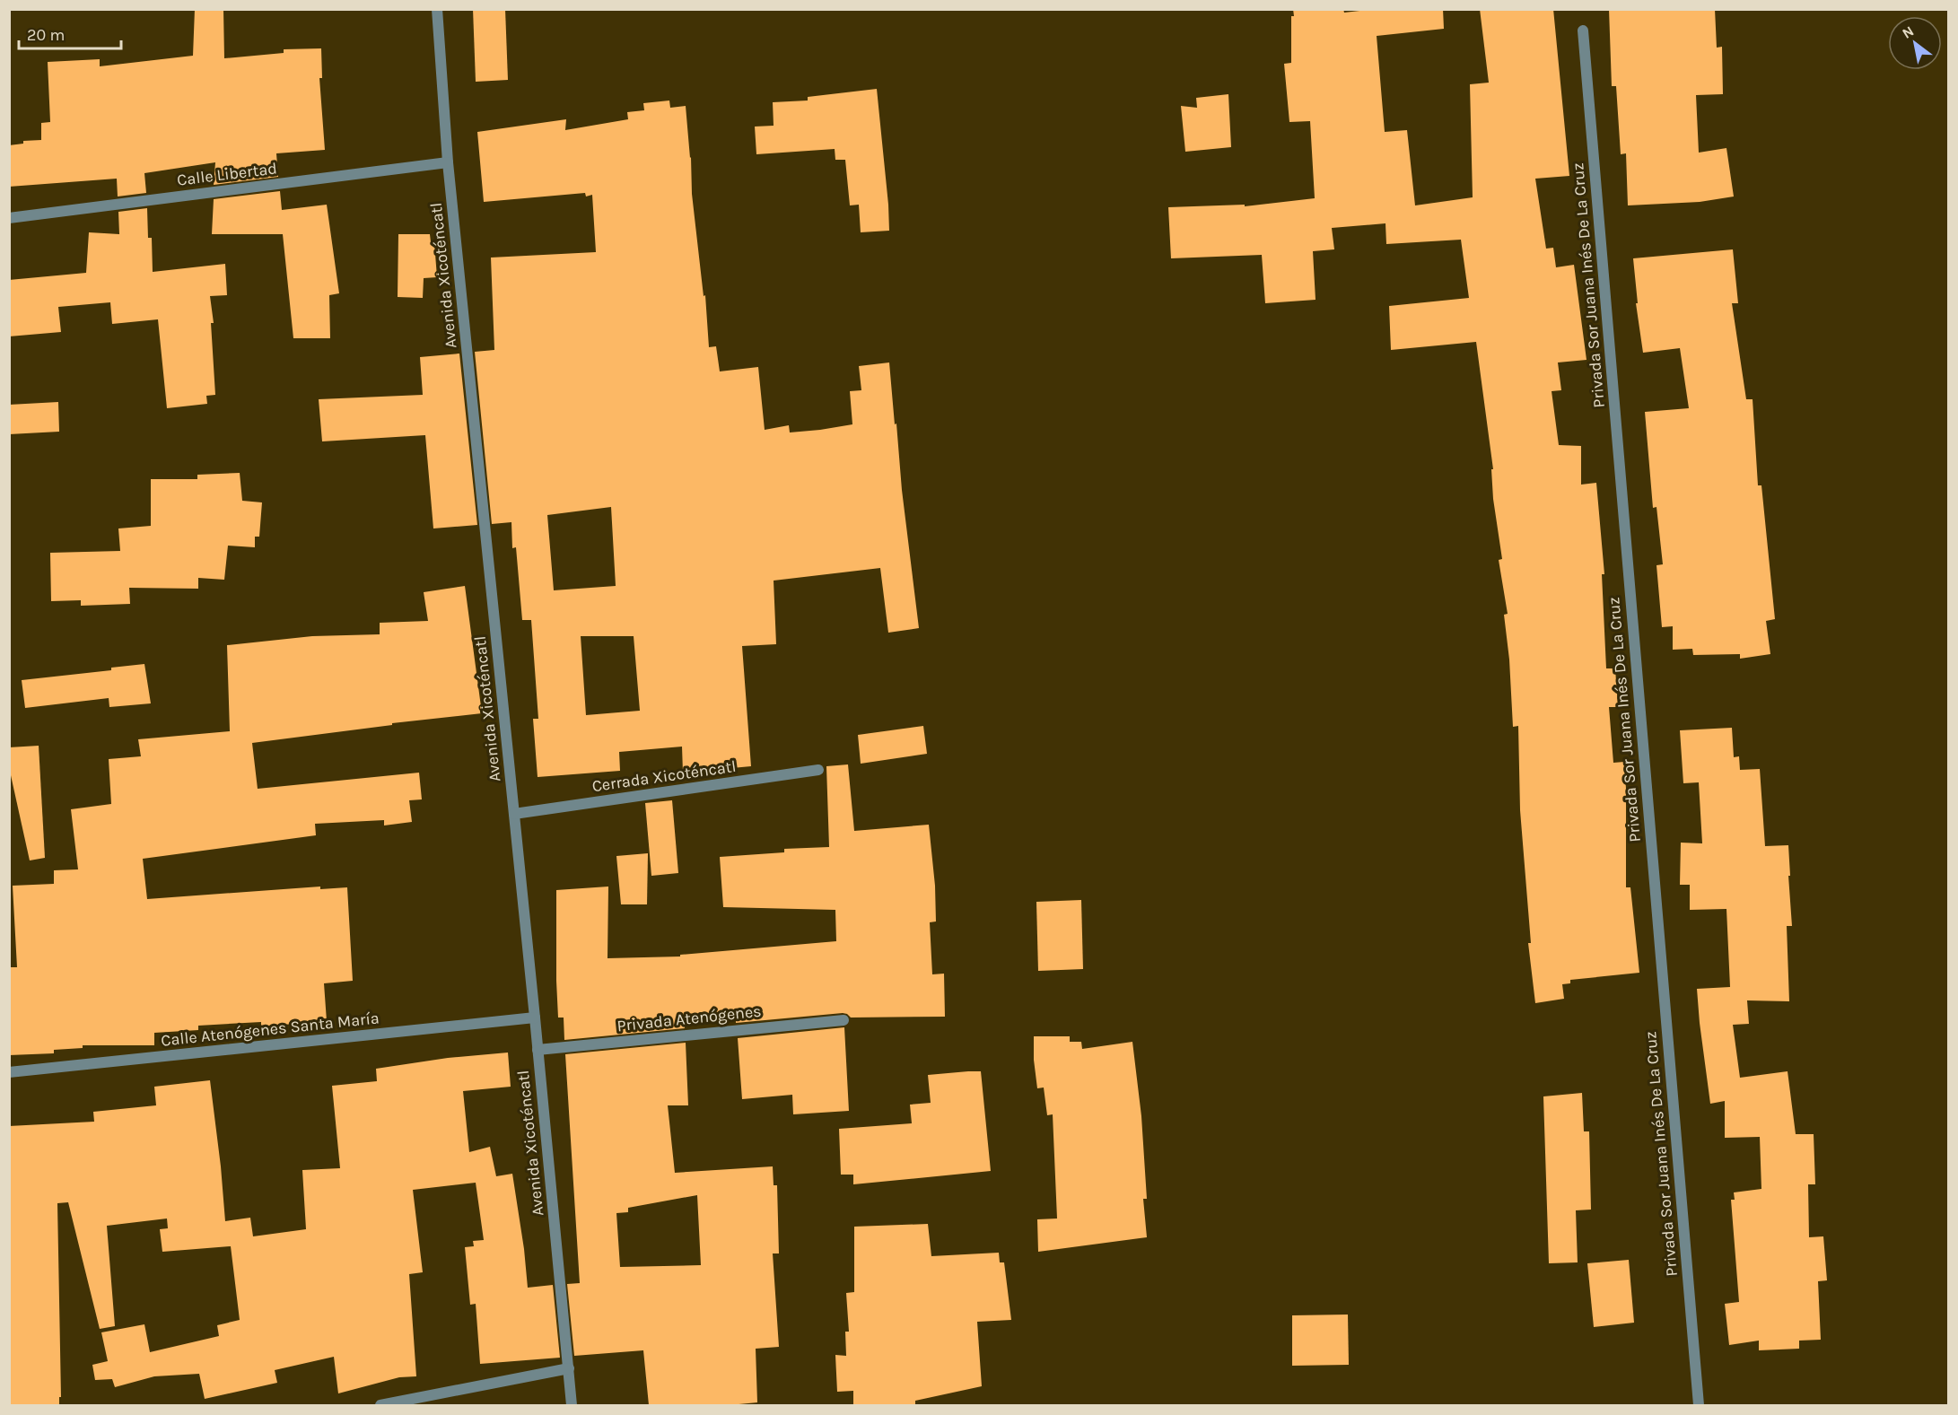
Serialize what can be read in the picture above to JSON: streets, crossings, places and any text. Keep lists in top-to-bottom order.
{
  "streets": {
    "street": [
      "Calle Libertad",
      "Avenida Xicoténcatl",
      "Privada Sor Juana Inés De La Cruz",
      "Cerrada Xicoténcatl",
      "Privada Atenógenes",
      "Calle Atenógenes Santa María"
    ]
  },
  "crossings": [
    ["Calle Libertad", "Avenida Xicoténcatl"],
    ["Avenida Xicoténcatl", "Cerrada Xicoténcatl"],
    ["Avenida Xicoténcatl", "Privada Atenógenes"],
    ["Avenida Xicoténcatl", "Calle Atenógenes Santa María"]
  ],
  "scale_bar": "20 m",
  "north": "top left"
}
